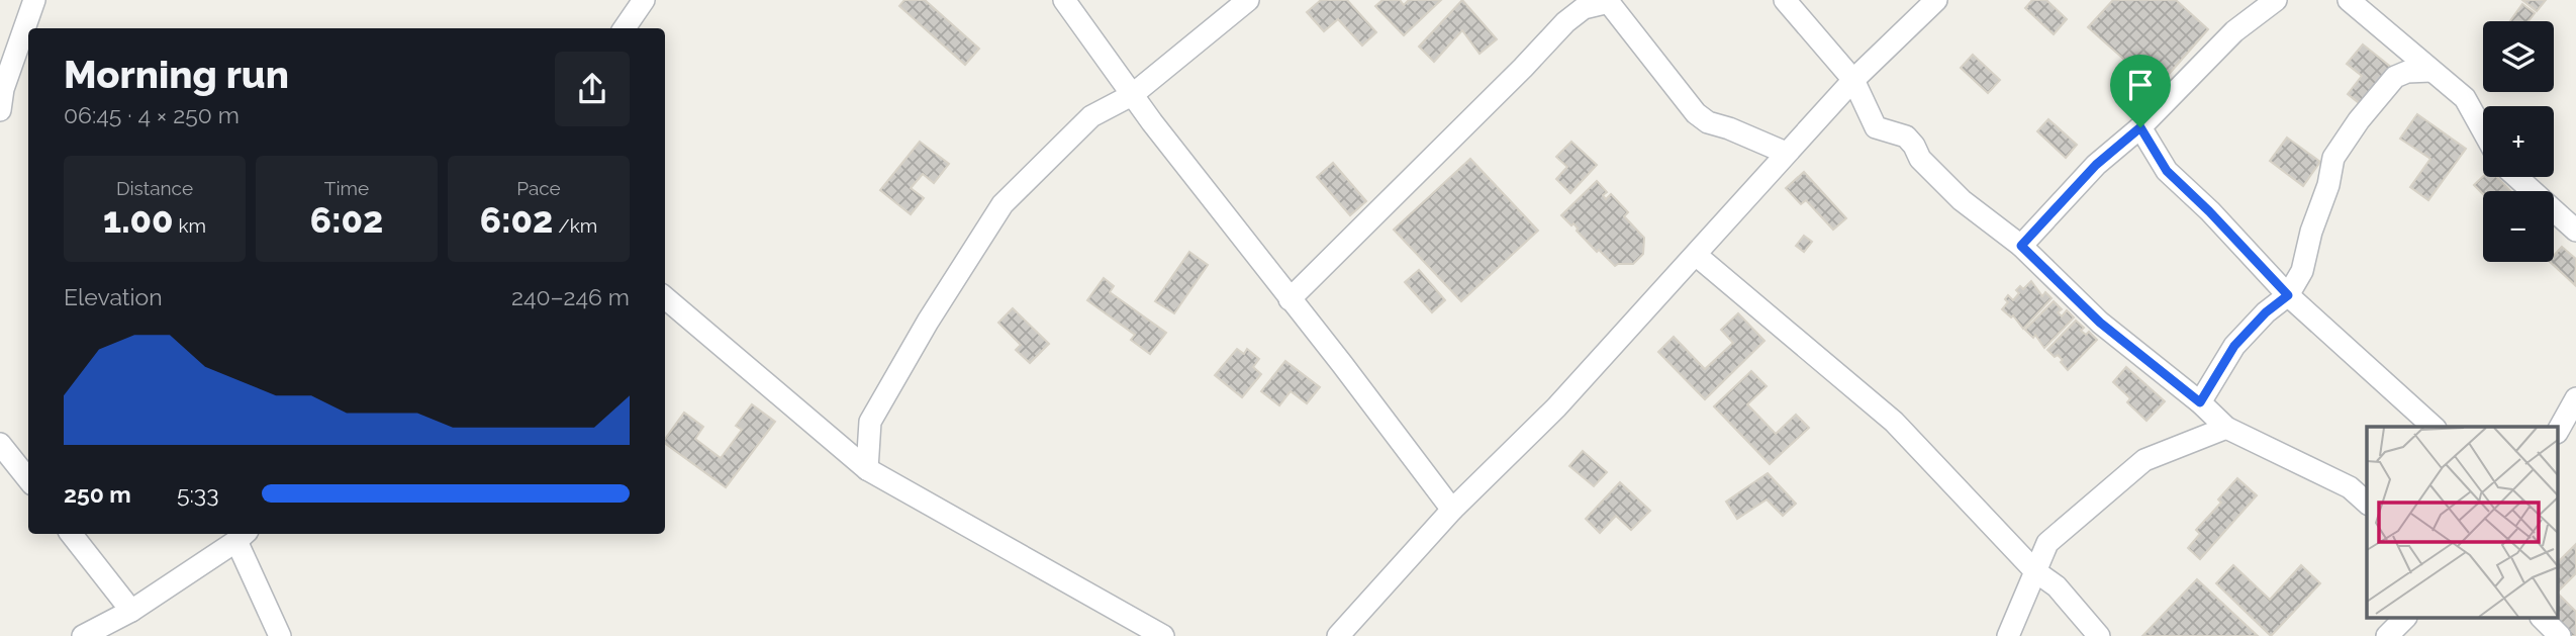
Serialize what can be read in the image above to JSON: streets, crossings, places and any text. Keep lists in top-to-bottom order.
{
  "page": {
    "map_buttons": ["+", "−"],
    "heading": ["Morning run", "06:45 · 4 × 250 m"],
    "stats": [
      ["Distance", "1.00 km"],
      ["Time", "6:02"],
      ["Pace", "6:02 /km"]
    ],
    "chart": ["Elevation", "240–246 m"],
    "list": [
      {
        "name": "250 m",
        "note": "5:33"
      }
    ]
  }
}
